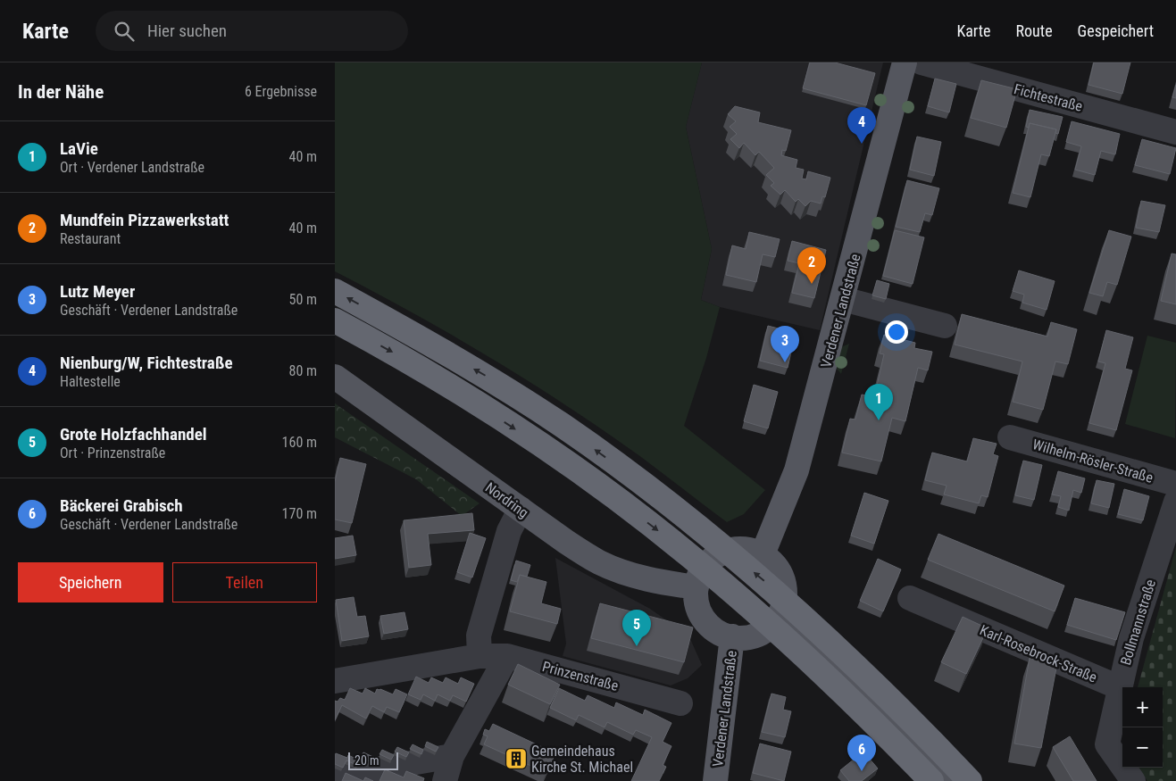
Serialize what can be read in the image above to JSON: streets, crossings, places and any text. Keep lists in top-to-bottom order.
{
  "streets": {
    "main road": ["Verdener Landstraße", "Nordring"],
    "street": [
      "Fichtestraße",
      "Wilhelm-Rösler-Straße",
      "Bollmannstraße",
      "Karl-Rosebrock-Straße",
      "Prinzenstraße"
    ]
  },
  "crossings": [
    ["Verdener Landstraße", "Nordring"],
    ["Bollmannstraße", "Karl-Rosebrock-Straße"]
  ],
  "places": {
    "building": ["Gemeindehaus Kirche St. Michael"]
  },
  "scale_bar": "20 m",
  "page": {
    "header": "Karte",
    "search": "Hier suchen",
    "nav": ["Karte", "Route", "Gespeichert"],
    "heading": ["In der Nähe", "6 Ergebnisse"],
    "pins": [
      "4",
      "2",
      "3",
      "1",
      "5",
      "6"
    ],
    "list": [
      {
        "mark": "1",
        "name": "LaVie",
        "note": "Ort · Verdener Landstraße",
        "value": "40 m"
      },
      {
        "mark": "2",
        "name": "Mundfein Pizzawerkstatt",
        "note": "Restaurant",
        "value": "40 m"
      },
      {
        "mark": "3",
        "name": "Lutz Meyer",
        "note": "Geschäft · Verdener Landstraße",
        "value": "50 m"
      },
      {
        "mark": "4",
        "name": "Nienburg/W, Fichtestraße",
        "note": "Haltestelle",
        "value": "80 m"
      },
      {
        "mark": "5",
        "name": "Grote Holzfachhandel",
        "note": "Ort · Prinzenstraße",
        "value": "160 m"
      },
      {
        "mark": "6",
        "name": "Bäckerei Grabisch",
        "note": "Geschäft · Verdener Landstraße",
        "value": "170 m"
      }
    ],
    "buttons": ["Speichern", "Teilen"],
    "map_buttons": ["+", "−"],
    "scale": "20 m"
  }
}
